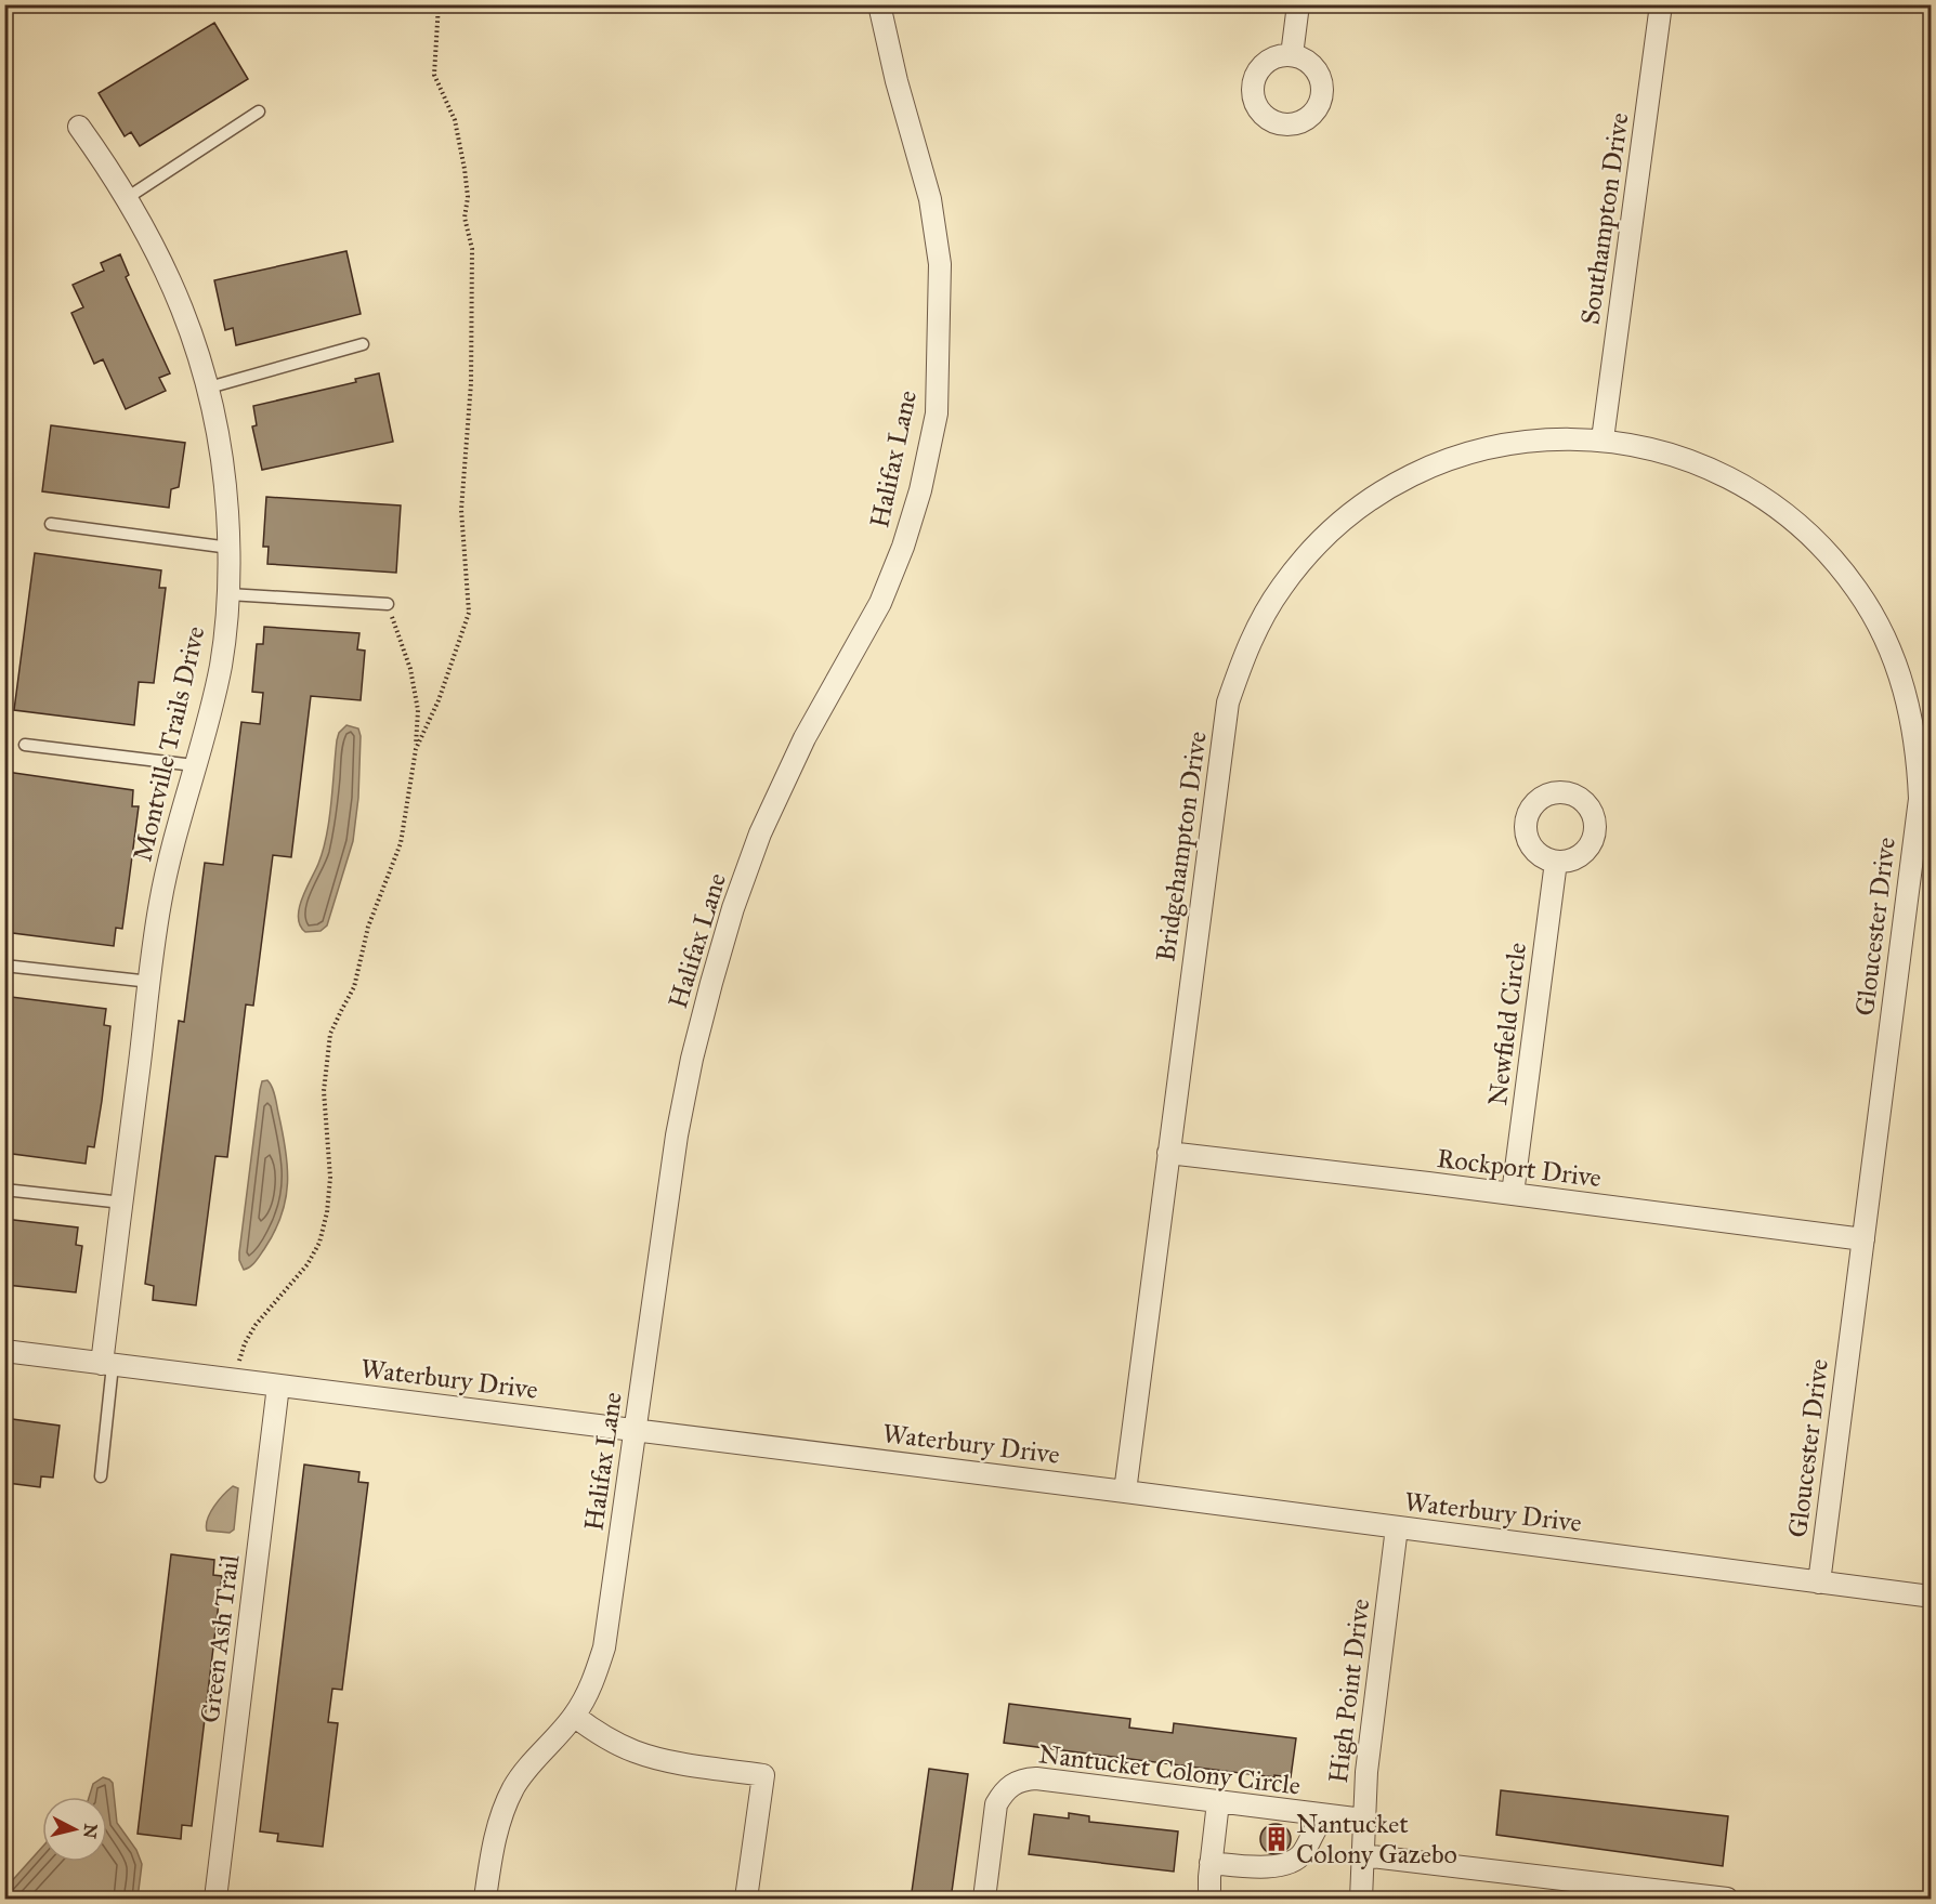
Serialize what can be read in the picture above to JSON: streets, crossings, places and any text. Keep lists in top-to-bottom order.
{
  "streets": {
    "street": [
      "Southampton Drive",
      "Halifax Lane",
      "Montville Trails Drive",
      "Bridgehampton Drive",
      "Gloucester Drive",
      "Newfield Circle",
      "Rockport Drive",
      "Waterbury Drive",
      "Green Ash Trail",
      "High Point Drive",
      "Nantucket Colony Circle"
    ]
  },
  "crossings": [
    ["Southampton Drive", "Bridgehampton Drive"],
    ["Southampton Drive", "Gloucester Drive"],
    ["Halifax Lane", "Waterbury Drive"],
    ["Montville Trails Drive", "Waterbury Drive"],
    ["Bridgehampton Drive", "Gloucester Drive"],
    ["Bridgehampton Drive", "Rockport Drive"],
    ["Bridgehampton Drive", "Waterbury Drive"],
    ["Gloucester Drive", "Rockport Drive"],
    ["Gloucester Drive", "Waterbury Drive"],
    ["Newfield Circle", "Rockport Drive"],
    ["Waterbury Drive", "Green Ash Trail"],
    ["Waterbury Drive", "High Point Drive"],
    ["High Point Drive", "Nantucket Colony Circle"]
  ],
  "places": {
    "building": ["Nantucket Colony Gazebo"]
  },
  "north": "right"
}
